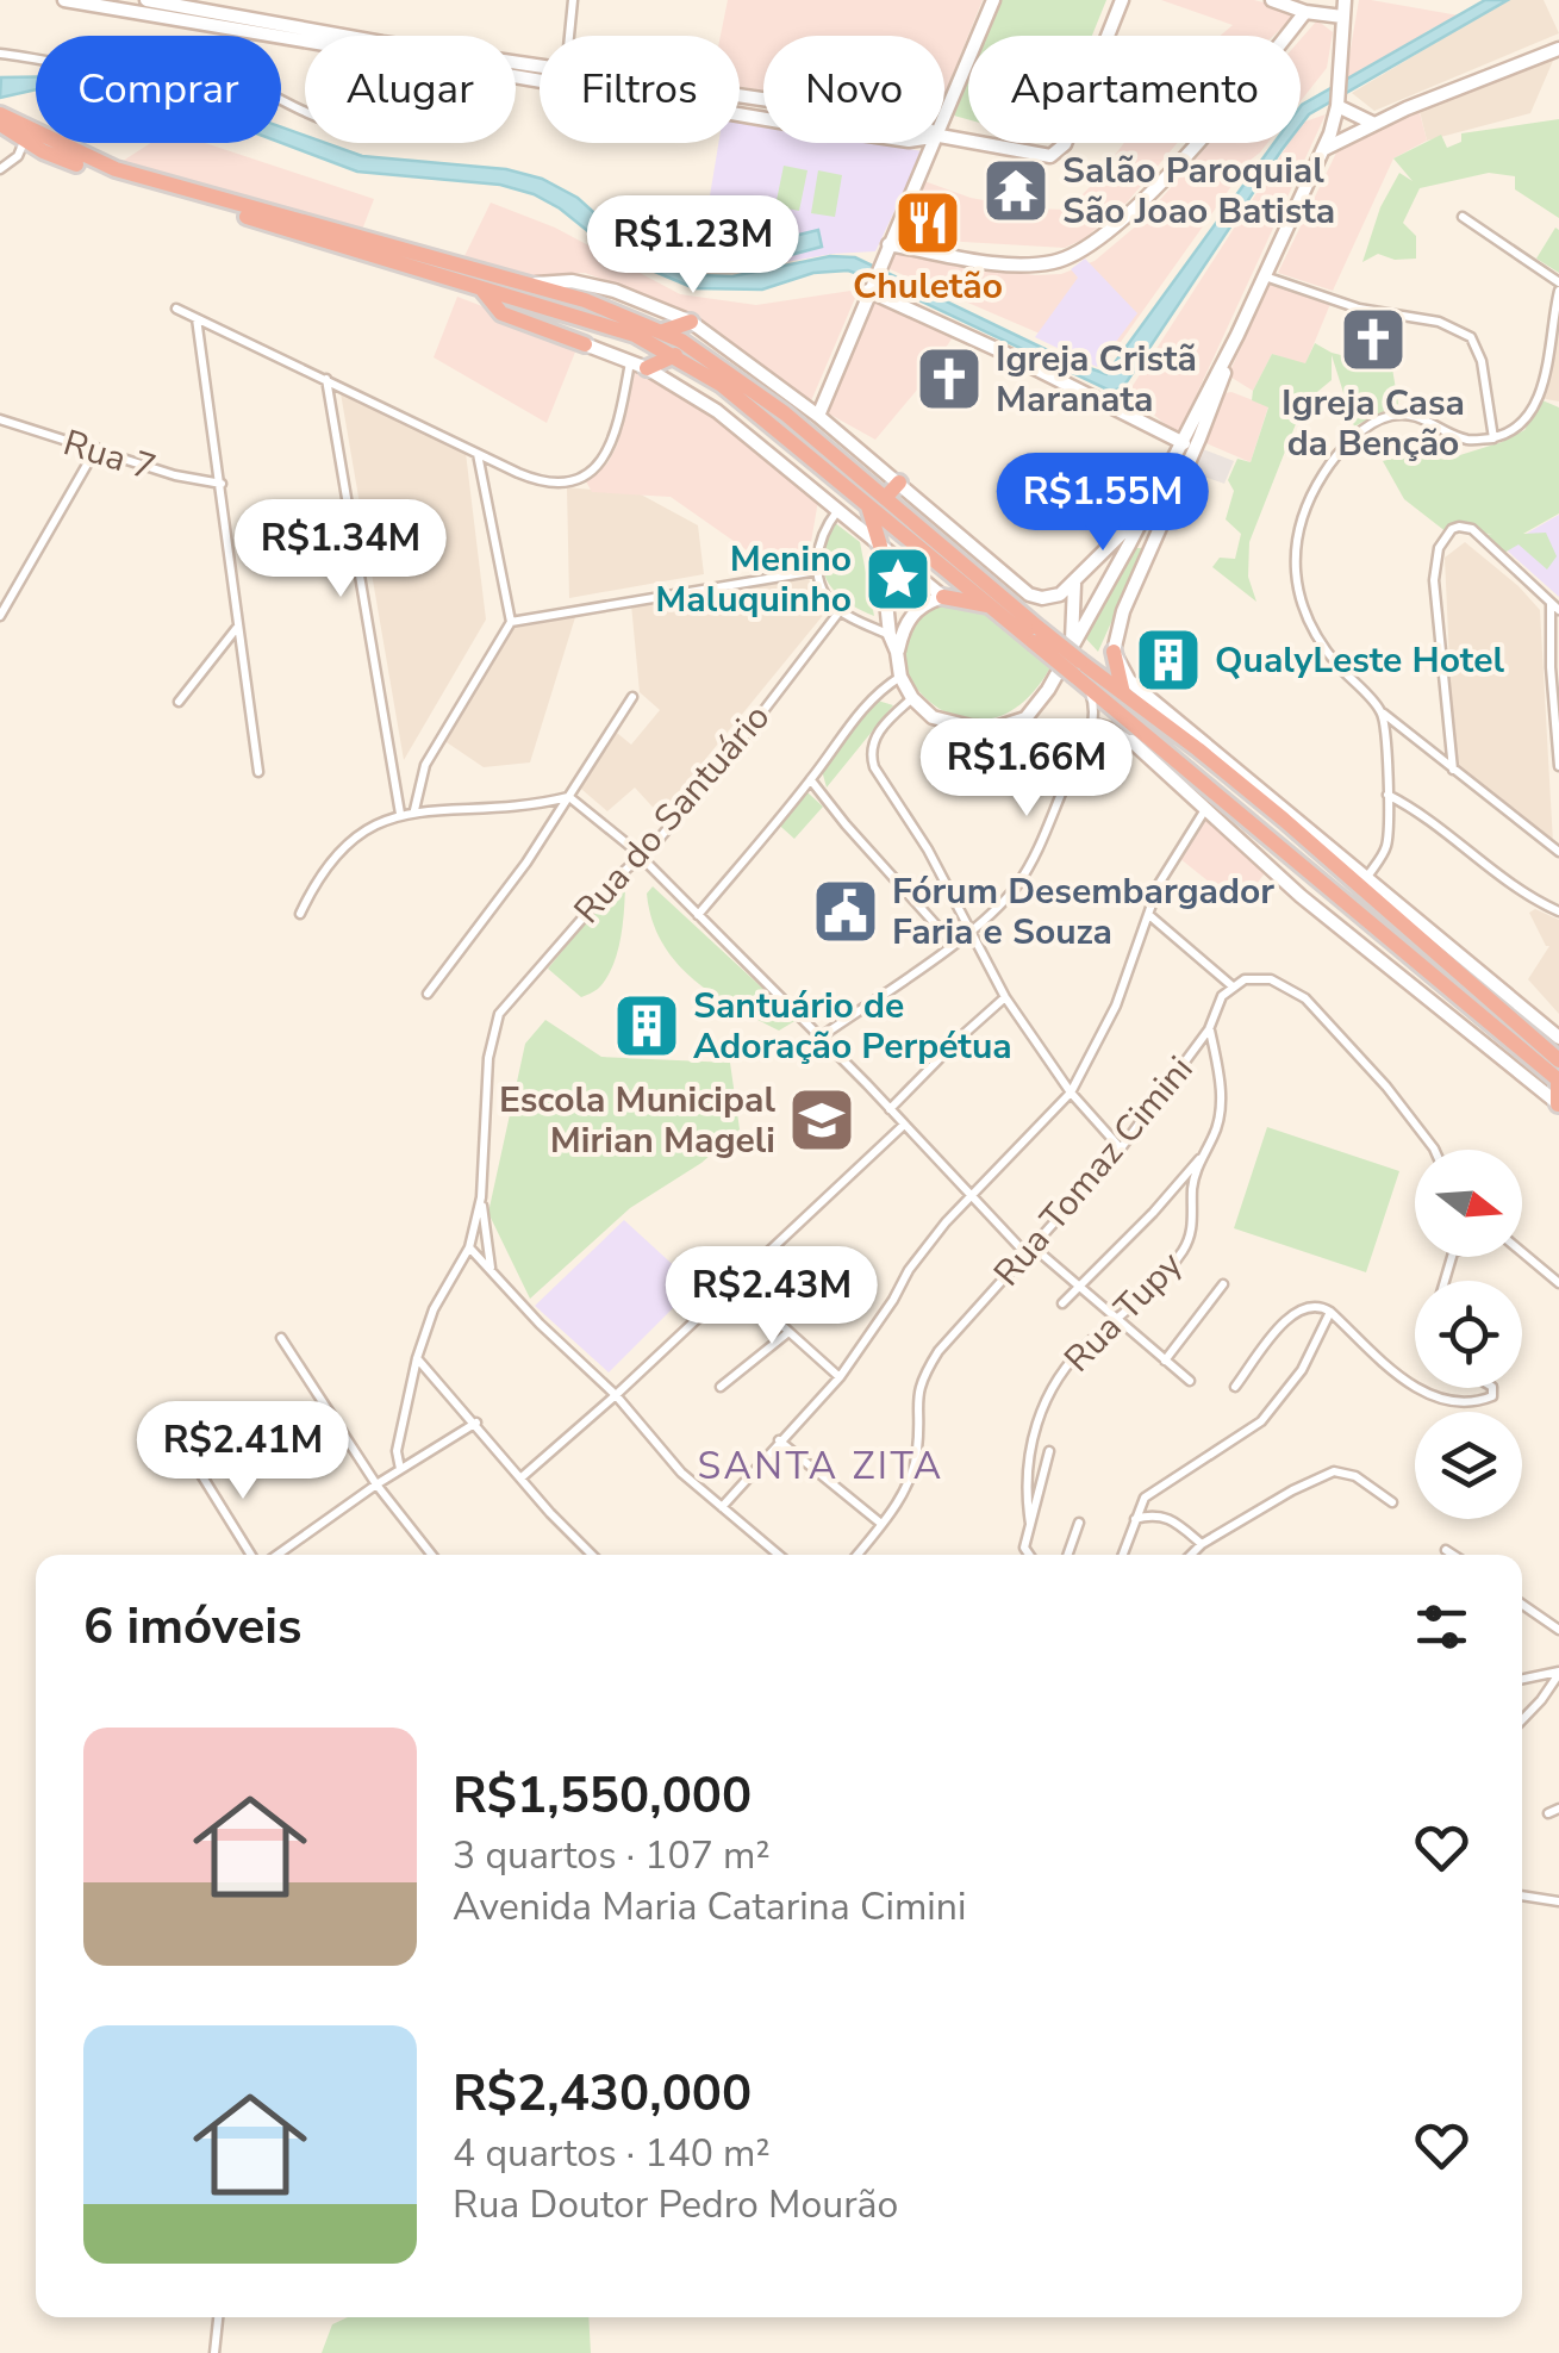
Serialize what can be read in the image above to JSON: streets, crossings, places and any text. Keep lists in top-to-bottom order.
{
  "streets": {
    "street": [
      "Rua 7",
      "Rua do Santuário",
      "Rua Tomaz Cimini",
      "Rua Tupy"
    ]
  },
  "crossings": [
    ["Rua Tomaz Cimini", "Rua Tupy"]
  ],
  "districts": ["SANTA ZITA"],
  "places": {
    "temple": ["Salão Paroquial São Joao Batista"],
    "restaurant": ["Chuletão"],
    "church": ["Igreja Casa da Benção", "Igreja Cristã Maranata"],
    "place": ["Menino Maluquinho"],
    "building": ["QualyLeste Hotel", "Santuário de Adoração Perpétua"],
    "public building": ["Fórum Desembargador Faria e Souza"],
    "school or university": ["Escola Municipal Mirian Mageli"]
  },
  "north": "right",
  "page": {
    "chip": [
      "Comprar",
      "Alugar",
      "Filtros",
      "Novo",
      "Apartamento"
    ],
    "price": [
      "R$1.23M",
      "R$1.55M",
      "R$1.34M",
      "R$1.66M",
      "R$2.43M",
      "R$2.41M"
    ],
    "heading": "6 imóveis",
    "list": [
      {
        "name": "R$1,550,000",
        "note": "3 quartos · 107 m² · Avenida Maria Catarina Cimini"
      },
      {
        "name": "R$2,430,000",
        "note": "4 quartos · 140 m² · Rua Doutor Pedro Mourão"
      }
    ]
  }
}
